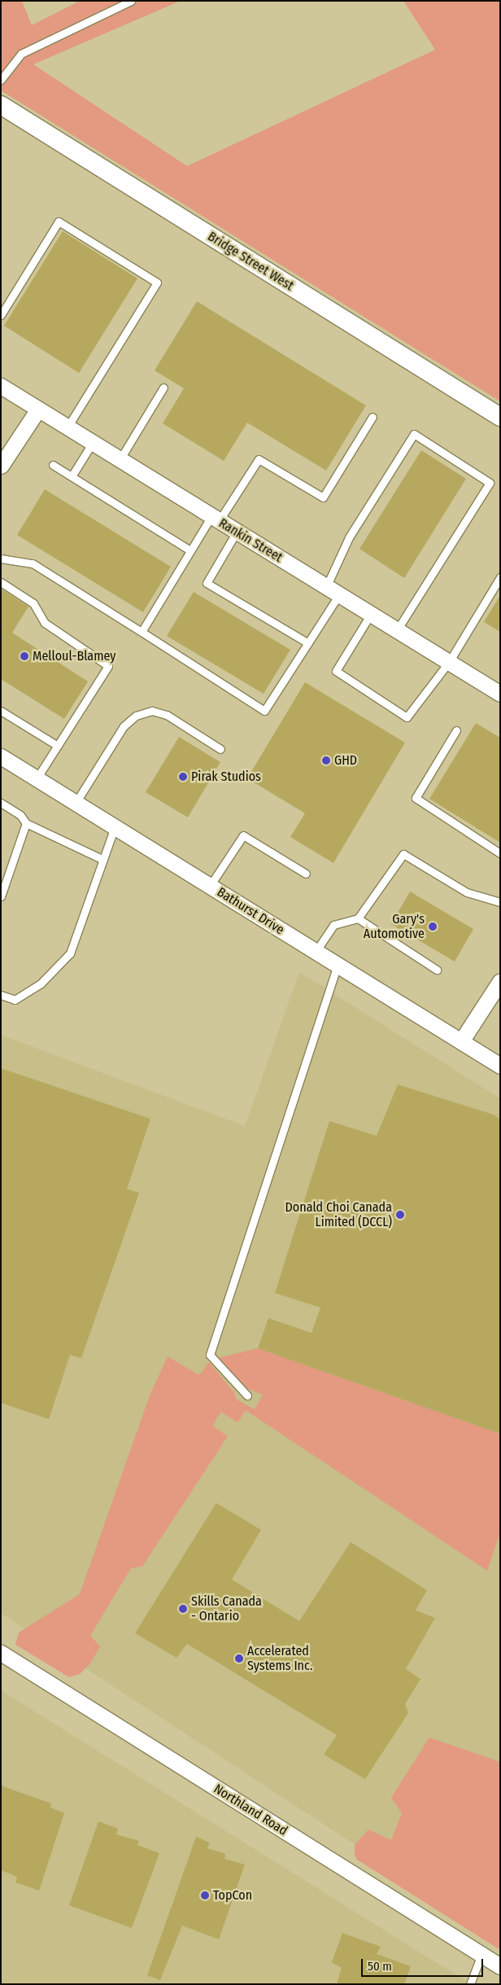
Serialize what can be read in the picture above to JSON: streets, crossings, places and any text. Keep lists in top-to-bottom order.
{
  "streets": {
    "street": [
      "Bridge Street West",
      "Rankin Street",
      "Bathurst Drive",
      "Northland Road"
    ]
  },
  "places": [
    "Melloul-Blamey",
    "GHD",
    "Pirak Studios",
    "Gary's Automotive",
    "Donald Choi Canada Limited (DCCL)",
    "Skills Canada - Ontario",
    "Accelerated Systems Inc.",
    "TopCon"
  ],
  "scale_bar": "50 m"
}
